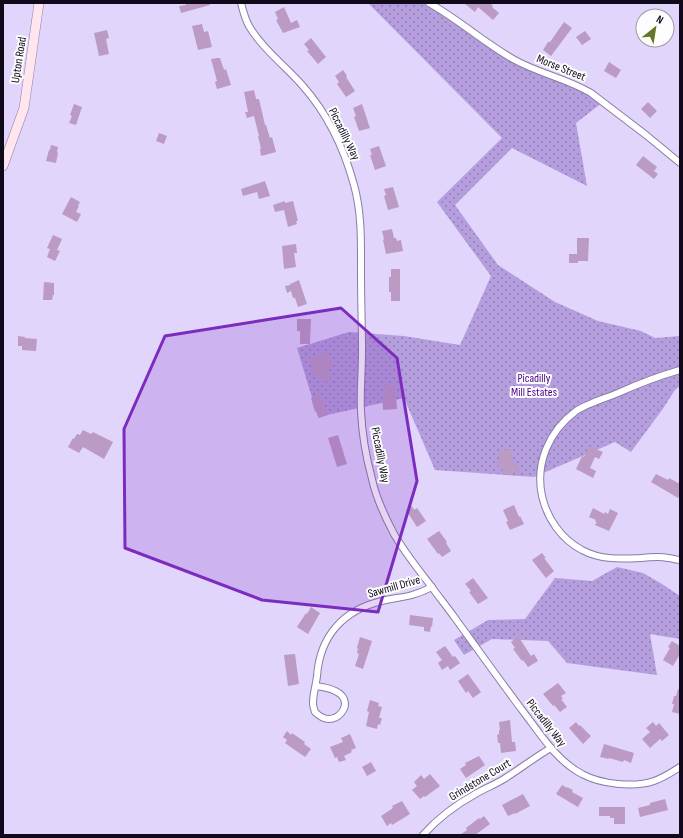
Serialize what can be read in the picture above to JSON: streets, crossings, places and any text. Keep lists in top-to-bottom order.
{
  "streets": {
    "main road": ["Upton Road"],
    "street": [
      "Morse Street",
      "Piccadilly Way",
      "Sawmill Drive",
      "Grindstone Court"
    ]
  },
  "crossings": [
    ["Piccadilly Way", "Sawmill Drive"],
    ["Piccadilly Way", "Grindstone Court"]
  ],
  "parks": ["Picadilly Mill Estates"],
  "north": "top right"
}
